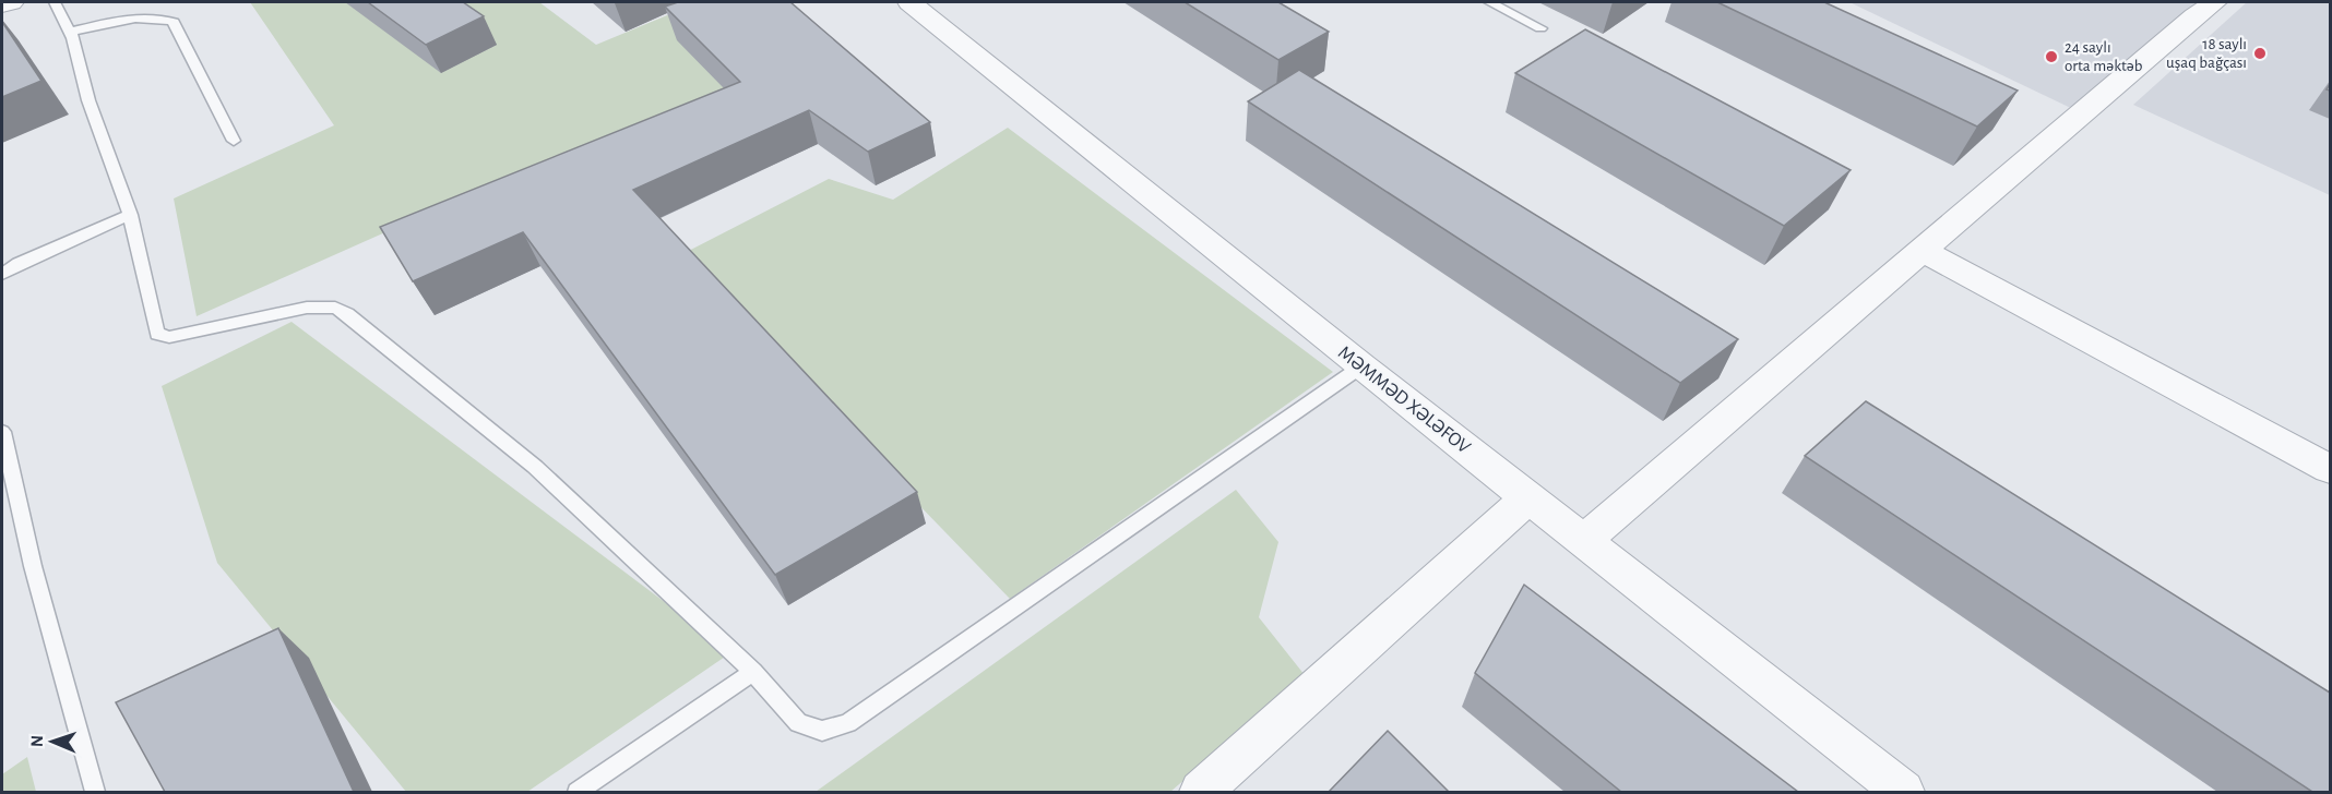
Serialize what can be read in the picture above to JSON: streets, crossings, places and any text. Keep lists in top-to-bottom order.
{
  "streets": {
    "street": ["MƏMMƏD XƏLƏFOV"]
  },
  "places": ["18 saylı uşaq bağçası", "24 saylı orta məktəb"],
  "north": "left"
}
